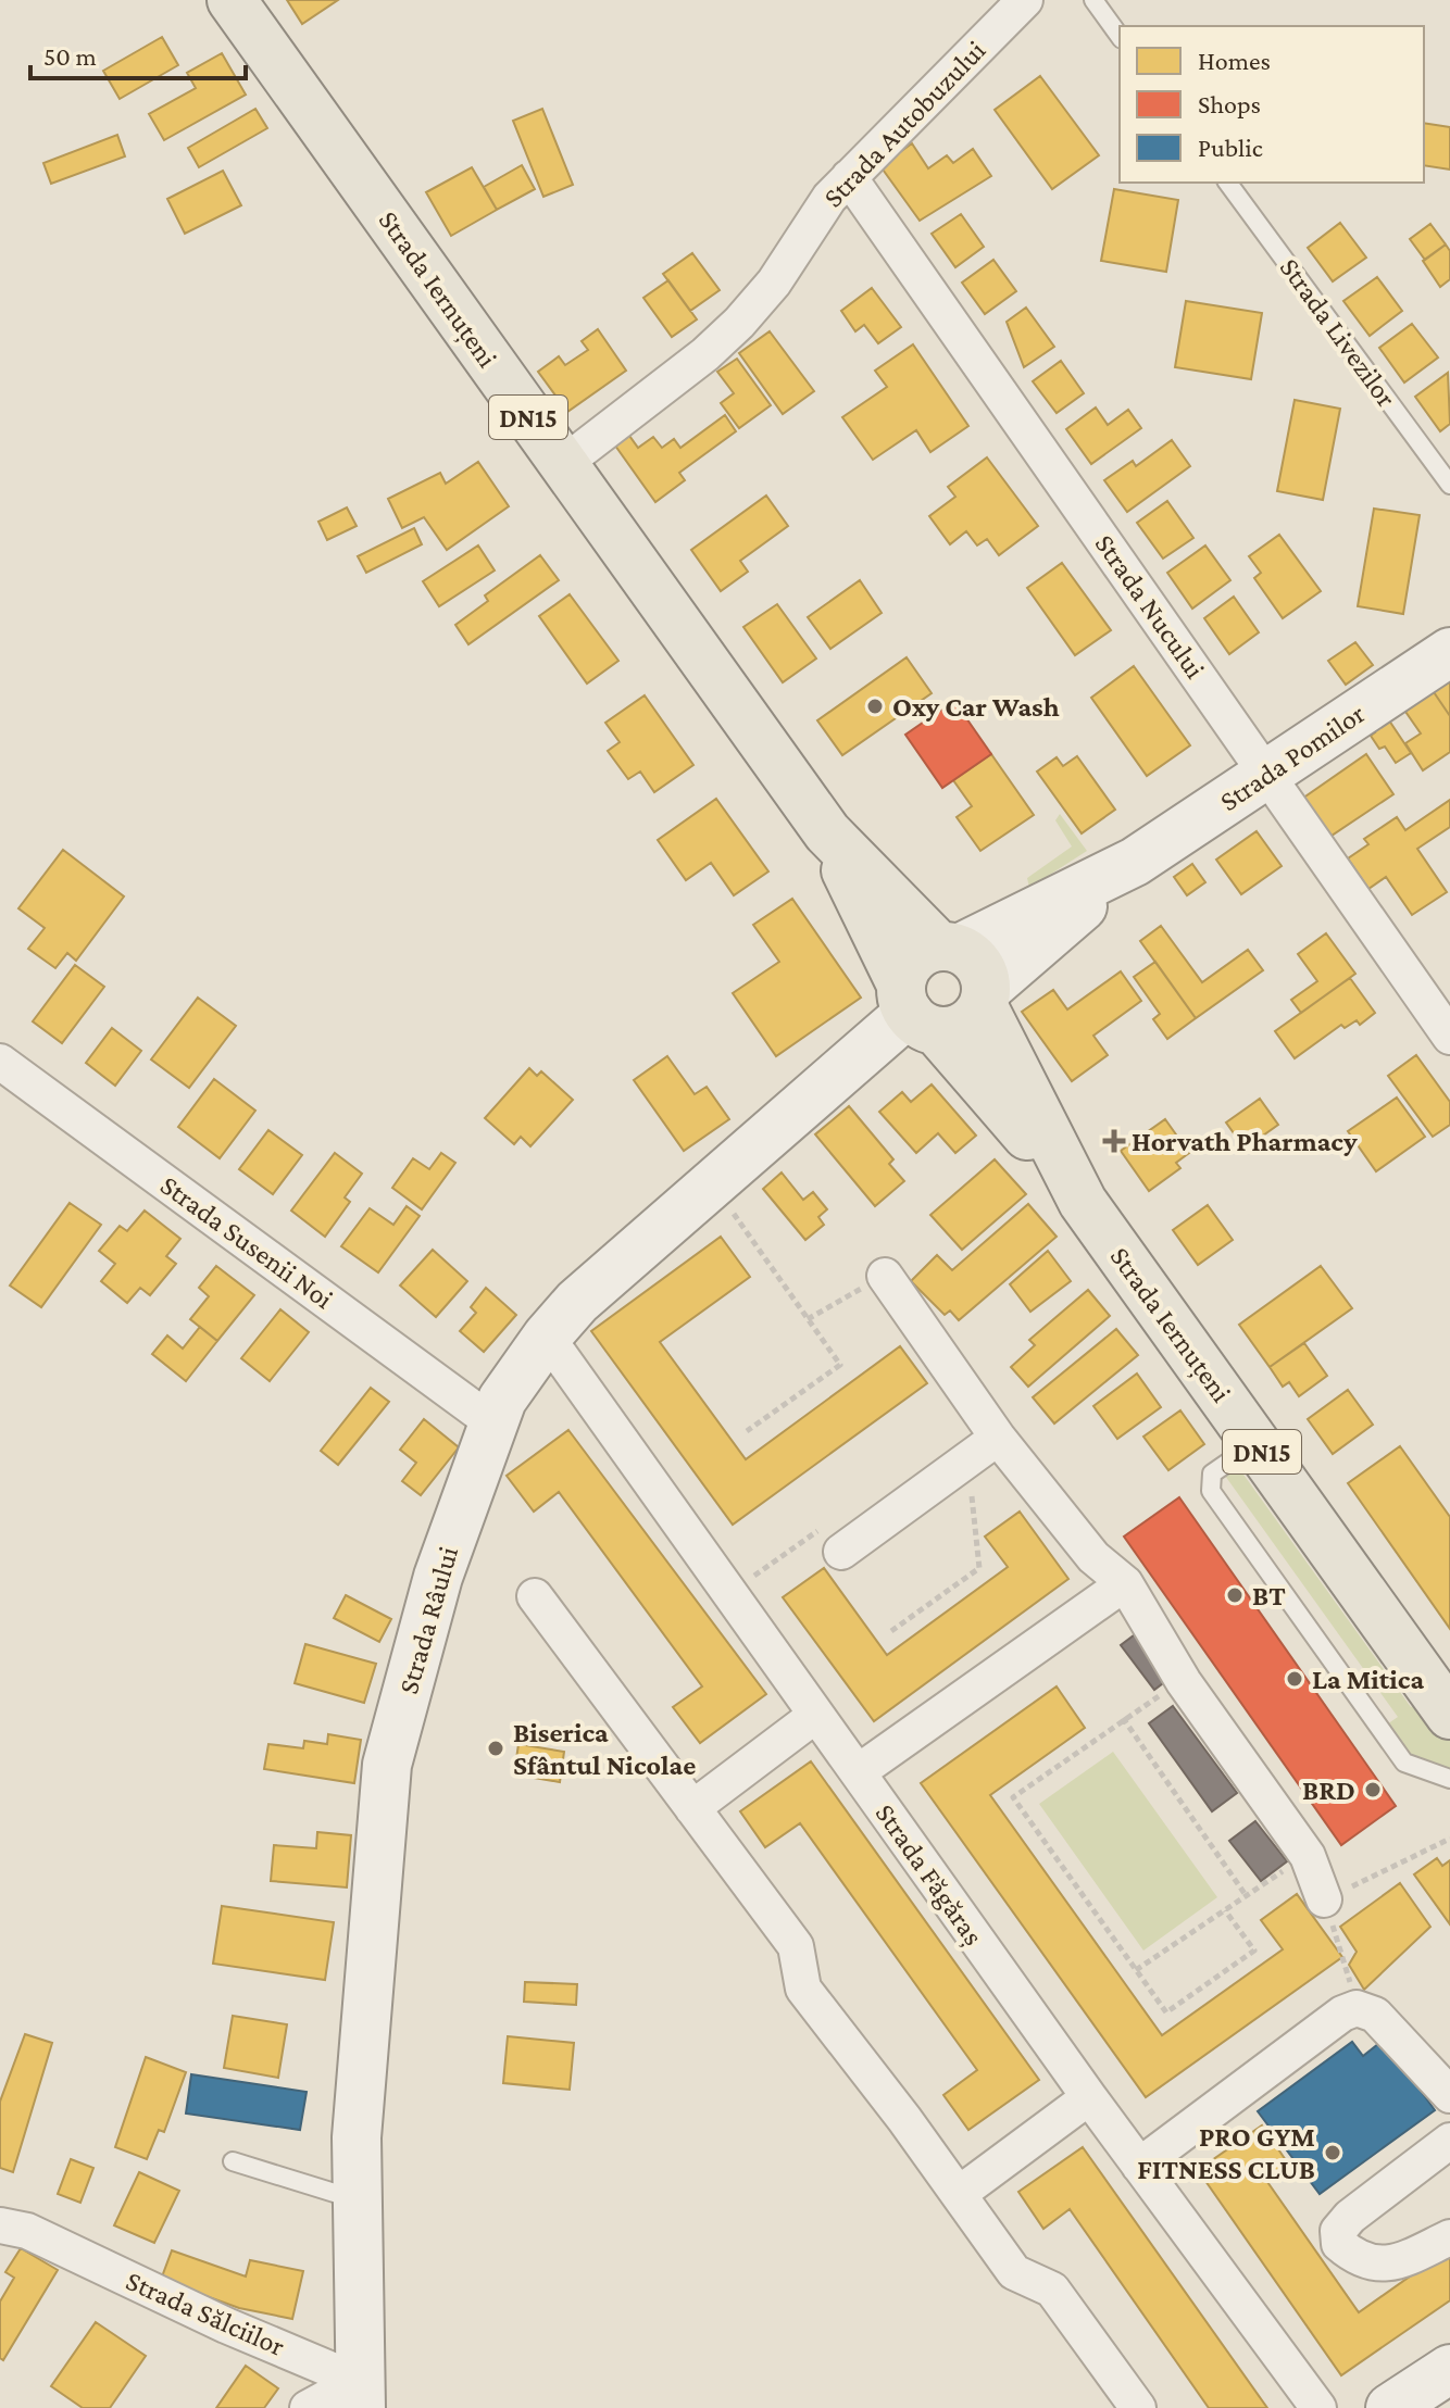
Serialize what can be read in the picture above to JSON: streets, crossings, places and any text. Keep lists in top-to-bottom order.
{
  "streets": {
    "main road": [
      "Strada Iernuțeni",
      "DN15",
      "Strada Pomilor",
      "Strada Râului"
    ],
    "street": [
      "Strada Autobuzului",
      "Strada Nucului",
      "Strada Susenii Noi",
      "Strada Făgăraș",
      "Strada Sălciilor"
    ],
    "lane": ["Strada Livezilor"]
  },
  "crossings": [
    ["Strada Autobuzului", "Strada Iernuțeni"],
    ["Strada Autobuzului", "Strada Nucului"],
    ["Strada Iernuțeni", "DN15"],
    ["Strada Iernuțeni", "Strada Pomilor"],
    ["Strada Iernuțeni", "Strada Râului"],
    ["DN15", "Strada Pomilor"],
    ["DN15", "Strada Râului"],
    ["Strada Nucului", "Strada Pomilor"],
    ["Strada Pomilor", "Strada Râului"],
    ["Strada Susenii Noi", "Strada Râului"],
    ["Strada Râului", "Strada Făgăraș"],
    ["Strada Râului", "Strada Sălciilor"]
  ],
  "places": {
    "other": [
      "Oxy Car Wash",
      "BT",
      "La Mitica",
      "Biserica Sfântul Nicolae",
      "BRD",
      "PRO GYM FITNESS CLUB"
    ],
    "health": ["Horvath Pharmacy"]
  },
  "legend": ["Homes", "Shops", "Public"],
  "scale_bar": "50 m"
}
